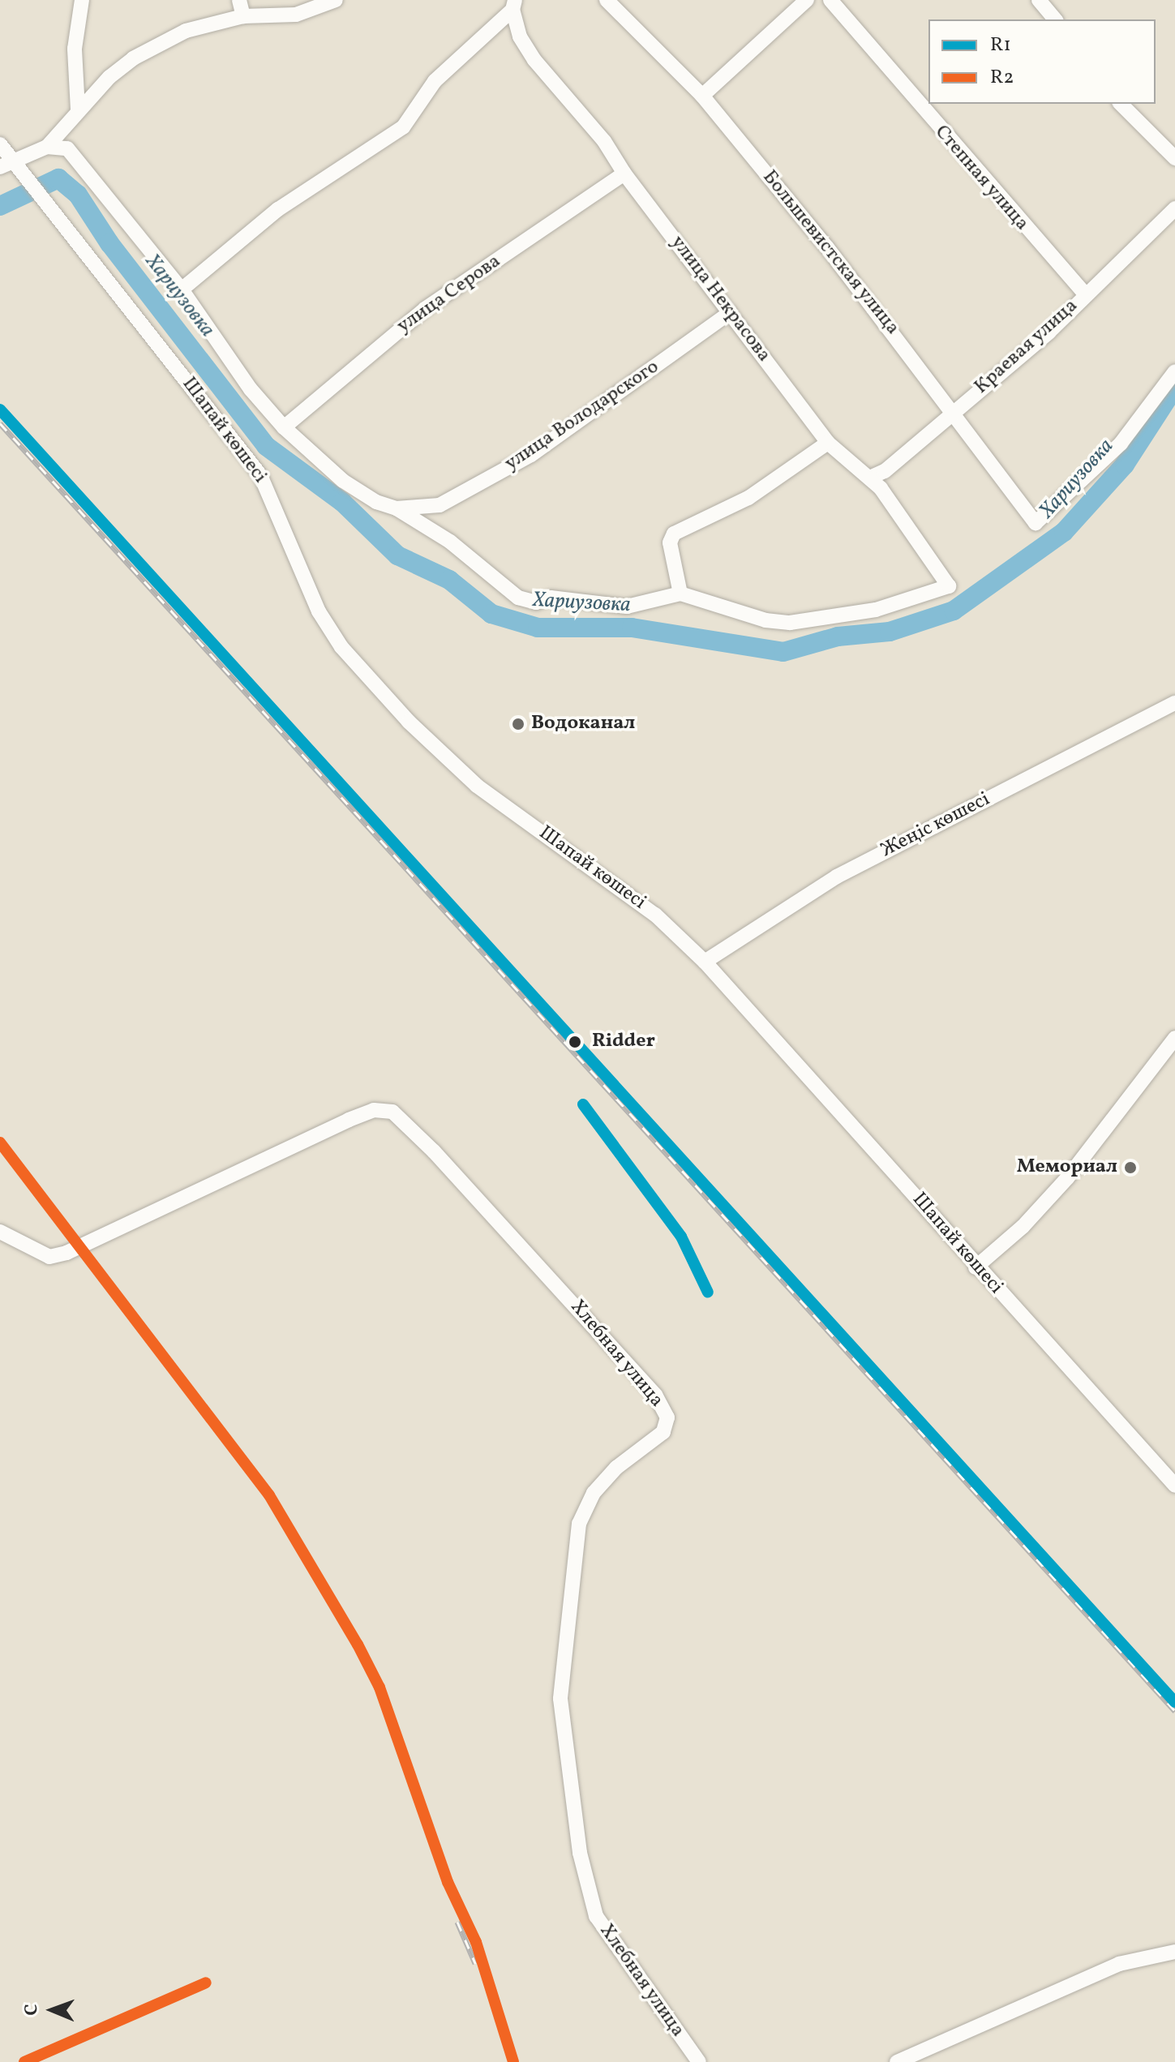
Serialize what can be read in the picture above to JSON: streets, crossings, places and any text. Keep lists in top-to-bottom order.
{
  "streets": {
    "street": [
      "Степная улица",
      "Большевистская улица",
      "улица Серова",
      "улица Некрасова",
      "Краевая улица",
      "улица Володарского",
      "Шапай көшесі",
      "Жеңіс көшесі",
      "Хлебная улица"
    ]
  },
  "crossings": [
    ["Степная улица", "Краевая улица"],
    ["Большевистская улица", "Краевая улица"],
    ["улица Серова", "улица Некрасова"],
    ["улица Серова", "улица Володарского"],
    ["улица Некрасова", "Краевая улица"],
    ["улица Некрасова", "улица Володарского"],
    ["Шапай көшесі", "Жеңіс көшесі"]
  ],
  "water": ["Хариузовка"],
  "places": ["Водоканал", "Ridder", "Мемориал"],
  "lines": ["transit line R1", "transit line R2"],
  "legend": ["R1", "R2"],
  "north": "left"
}
